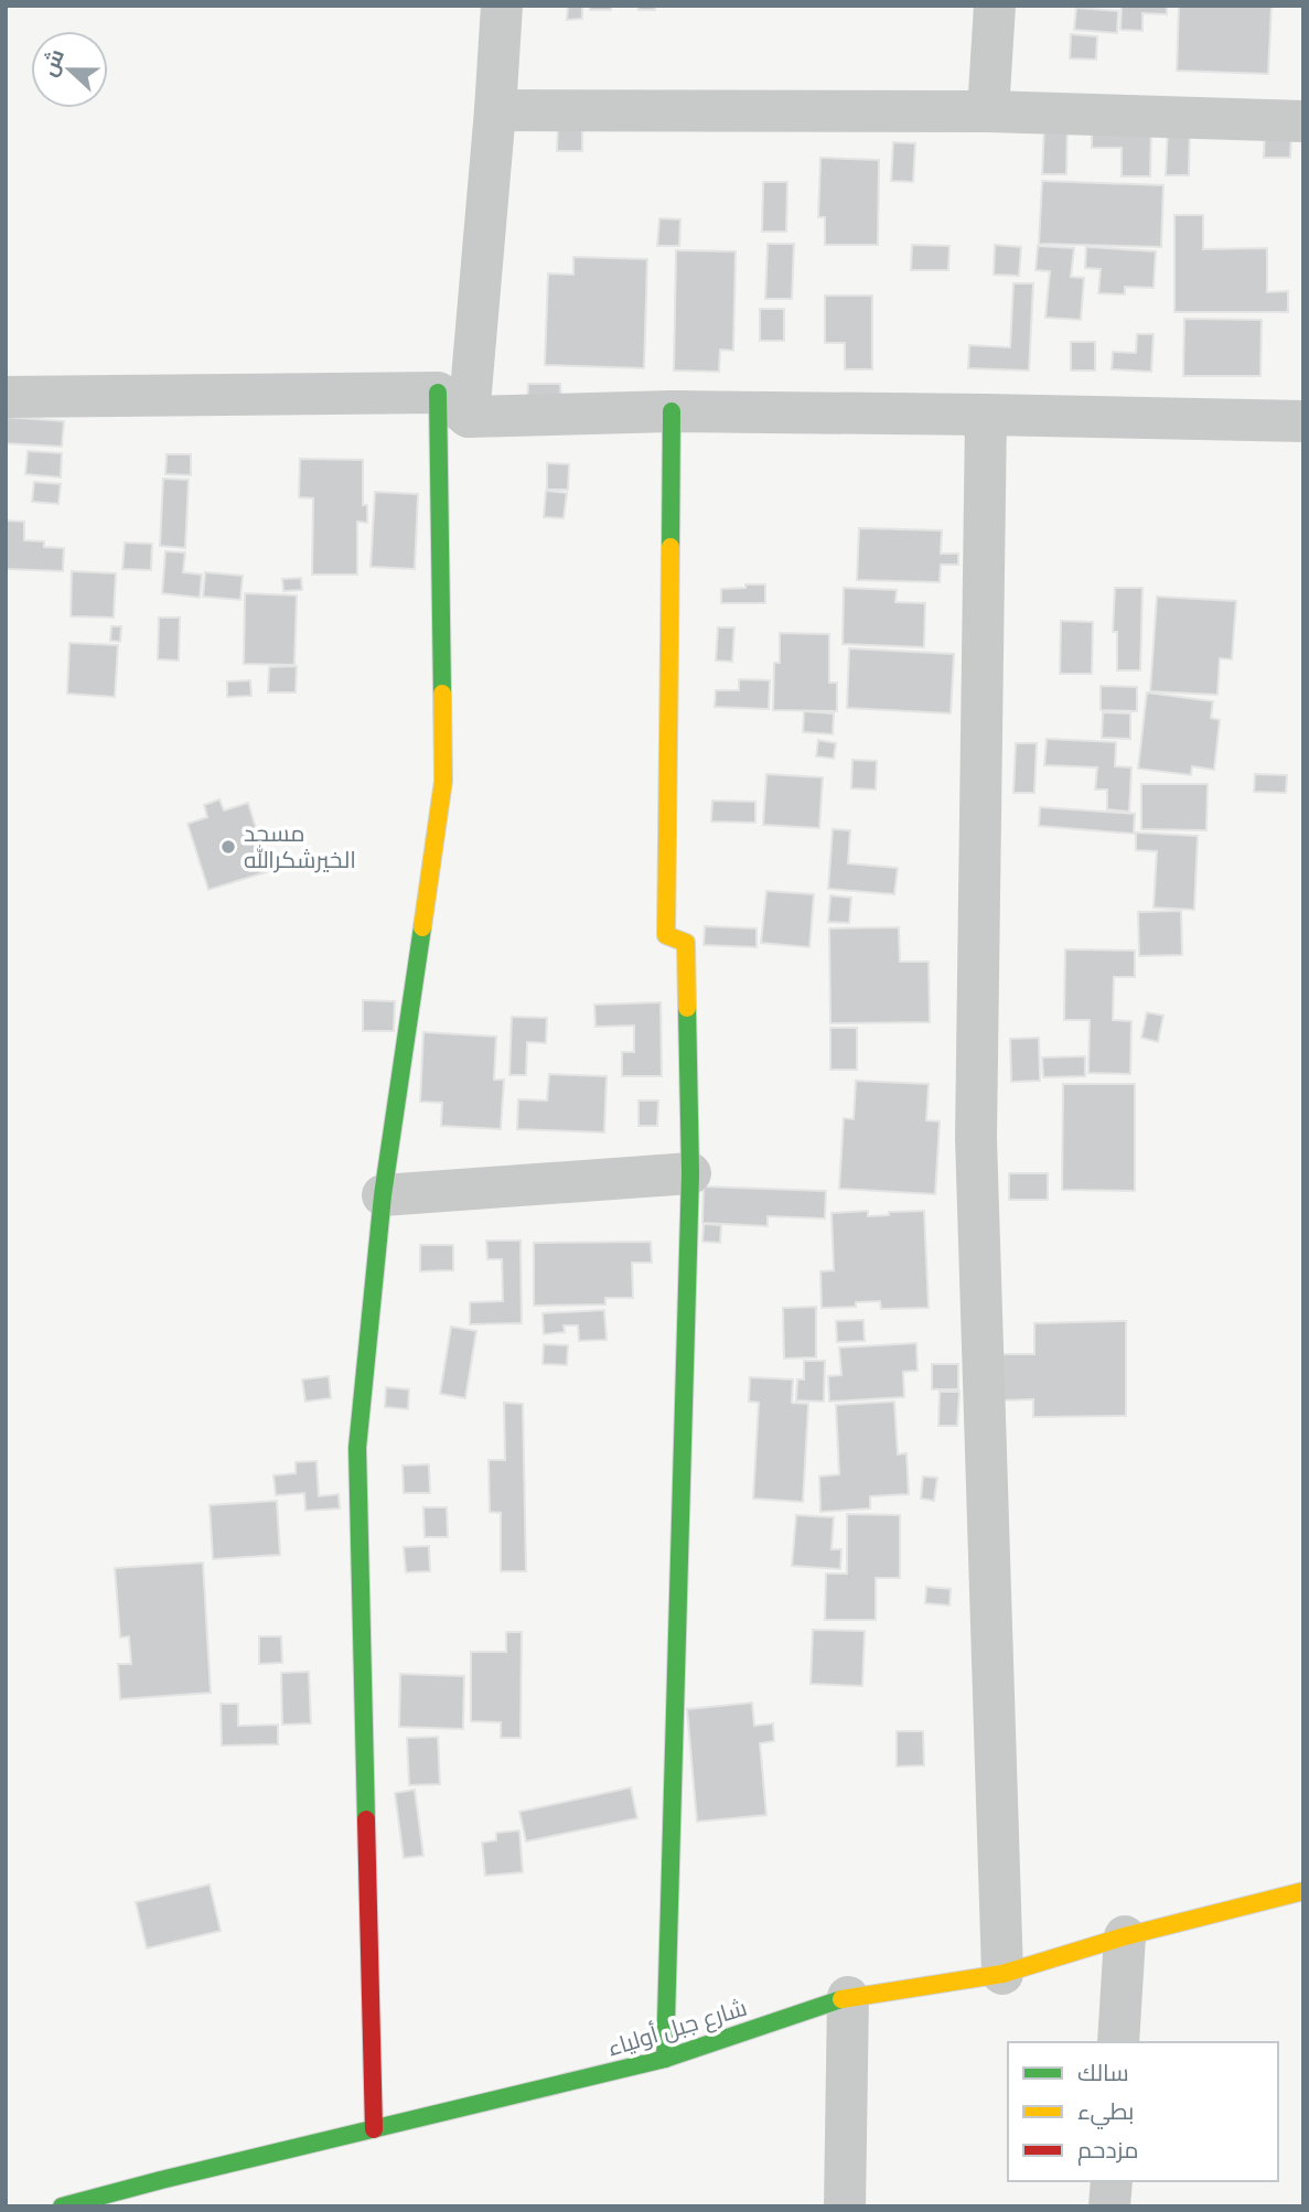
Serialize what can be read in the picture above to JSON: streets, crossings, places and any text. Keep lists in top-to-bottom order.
{
  "streets": {
    "main road": ["شارع جبل أولياء"]
  },
  "places": ["مسجد الخيرشكرالله"],
  "legend": ["سالك", "بطيء", "مزدحم"],
  "north": "left"
}
